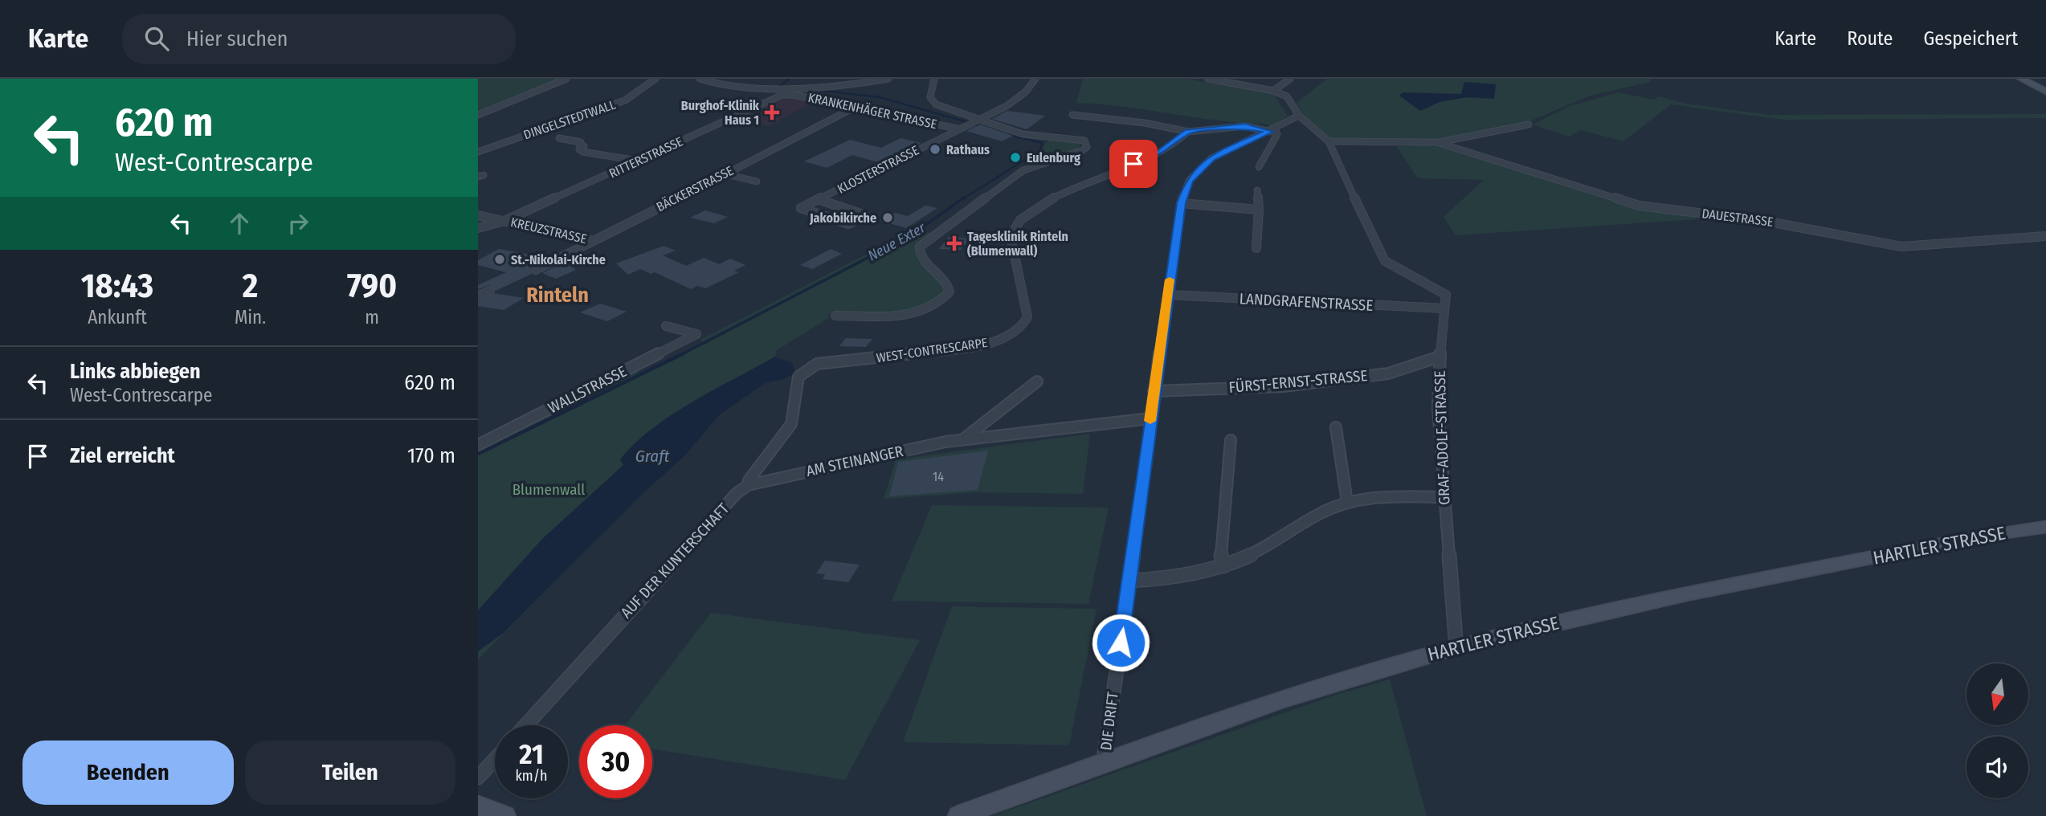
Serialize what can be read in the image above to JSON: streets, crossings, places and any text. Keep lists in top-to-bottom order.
{
  "streets": {
    "main road": ["HARTLER STRASSE"],
    "street": [
      "KRANKENHÄGER STRASSE",
      "DINGELSTEDTWALL",
      "RITTERSTRASSE",
      "KLOSTERSTRASSE",
      "BÄCKERSTRASSE",
      "DAUESTRASSE",
      "KREUZSTRASSE",
      "LANDGRAFENSTRASSE",
      "WEST-CONTRESCARPE",
      "FÜRST-ERNST-STRASSE",
      "WALLSTRASSE",
      "GRAF-ADOLF-STRASSE",
      "AM STEINANGER",
      "AUF DER KUNTERSCHAFT",
      "DIE DRIFT"
    ]
  },
  "crossings": [
    ["KRANKENHÄGER STRASSE", "RITTERSTRASSE"],
    ["KRANKENHÄGER STRASSE", "KLOSTERSTRASSE"],
    ["KRANKENHÄGER STRASSE", "BÄCKERSTRASSE"],
    ["RITTERSTRASSE", "KREUZSTRASSE"],
    ["BÄCKERSTRASSE", "KREUZSTRASSE"],
    ["LANDGRAFENSTRASSE", "GRAF-ADOLF-STRASSE"],
    ["LANDGRAFENSTRASSE", "DIE DRIFT"],
    ["WEST-CONTRESCARPE", "AUF DER KUNTERSCHAFT"],
    ["FÜRST-ERNST-STRASSE", "GRAF-ADOLF-STRASSE"],
    ["FÜRST-ERNST-STRASSE", "DIE DRIFT"],
    ["GRAF-ADOLF-STRASSE", "HARTLER STRASSE"],
    ["AM STEINANGER", "AUF DER KUNTERSCHAFT"],
    ["AM STEINANGER", "DIE DRIFT"],
    ["HARTLER STRASSE", "DIE DRIFT"]
  ],
  "districts": ["Rinteln"],
  "water": ["Neue Exter", "Graft"],
  "parks": ["Blumenwall"],
  "places": {
    "health": ["Burghof-Klinik Haus 1", "Tagesklinik Rinteln (Blumenwall)"],
    "other": [
      "Rathaus",
      "Eulenburg",
      "Jakobikirche",
      "St.-Nikolai-Kirche"
    ]
  },
  "house_numbers": ["14"],
  "north": "bottom",
  "page": {
    "header": "Karte",
    "search": "Hier suchen",
    "nav": ["Karte", "Route", "Gespeichert"],
    "turn": ["620 m", "West-Contrescarpe"],
    "eta": [
      "18:43",
      "Ankunft",
      "2",
      "Min.",
      "790",
      "m"
    ],
    "list": [
      {
        "name": "Links abbiegen",
        "note": "West-Contrescarpe",
        "value": "620 m"
      },
      {
        "name": "Ziel erreicht",
        "value": "170 m"
      }
    ],
    "speed": "21 km/h",
    "limit": "30",
    "buttons": ["Beenden", "Teilen"]
  }
}
